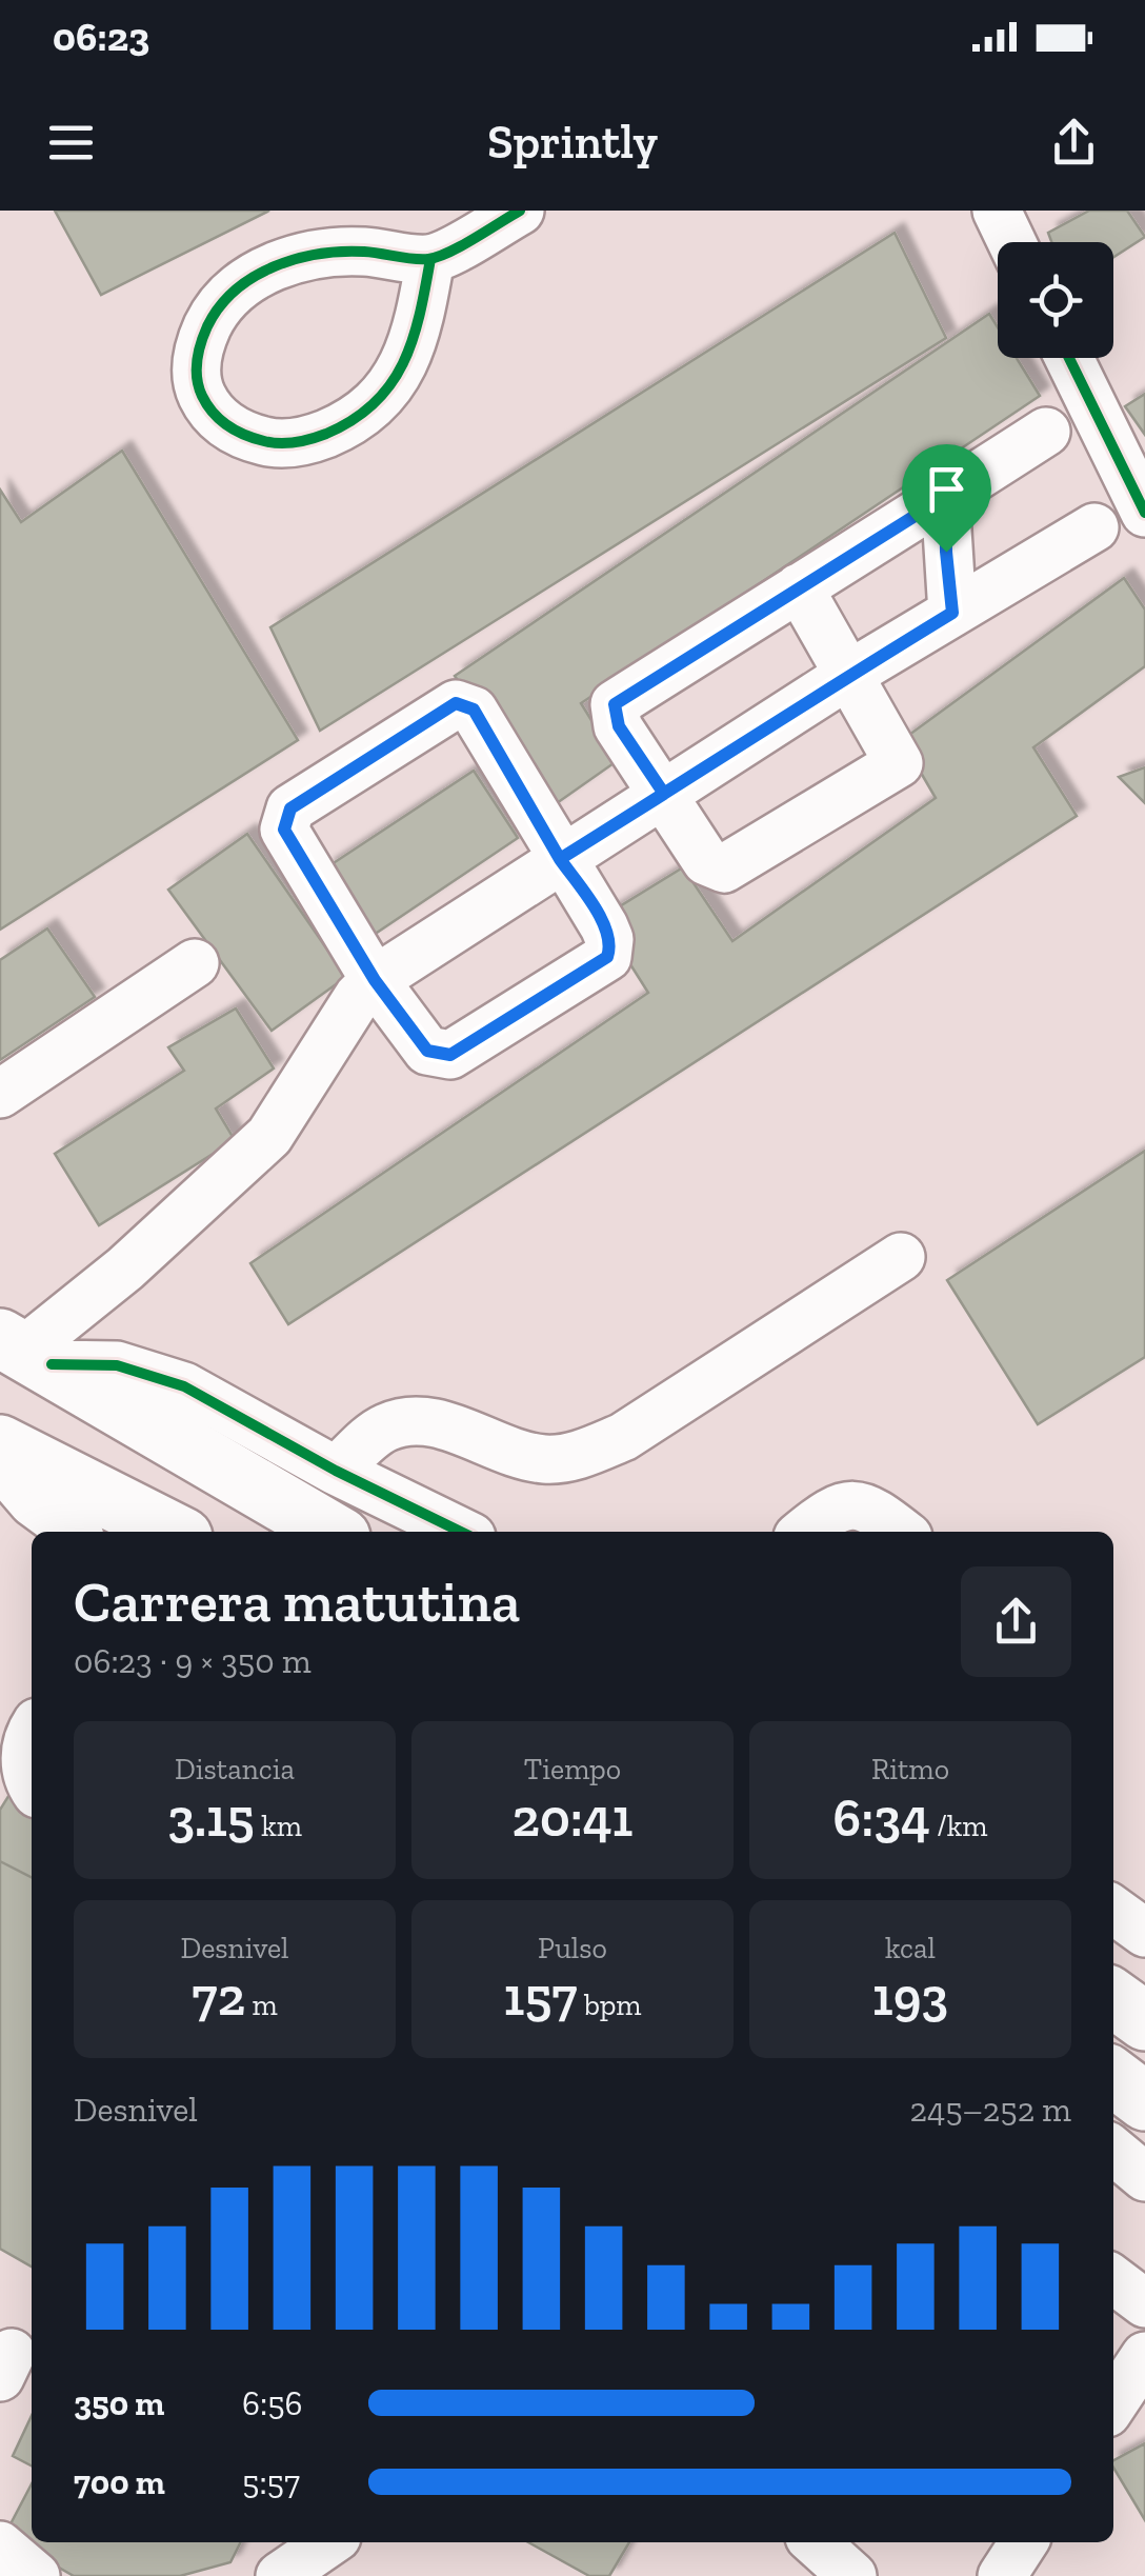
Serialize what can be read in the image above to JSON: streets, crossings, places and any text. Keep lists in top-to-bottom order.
{
  "page": {
    "status": "06:23",
    "header": "Sprintly",
    "heading": ["Carrera matutina", "06:23 · 9 × 350 m"],
    "stats": [
      ["Distancia", "3.15 km"],
      ["Tiempo", "20:41"],
      ["Ritmo", "6:34 /km"],
      ["Desnivel", "72 m"],
      ["Pulso", "157 bpm"],
      ["kcal", "193"]
    ],
    "chart": ["Desnivel", "245–252 m"],
    "list": [
      {
        "name": "350 m",
        "note": "6:56"
      },
      {
        "name": "700 m",
        "note": "5:57"
      }
    ]
  }
}
